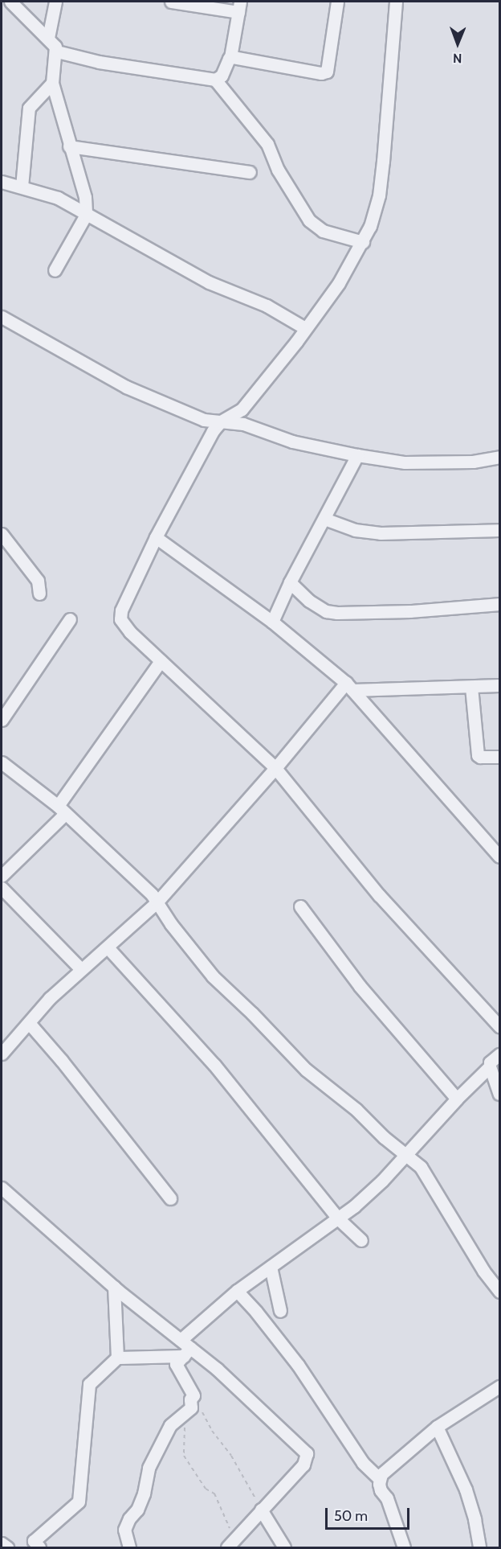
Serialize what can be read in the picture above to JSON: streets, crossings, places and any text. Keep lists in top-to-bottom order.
{
  "scale_bar": "50 m",
  "north": "bottom"
}
